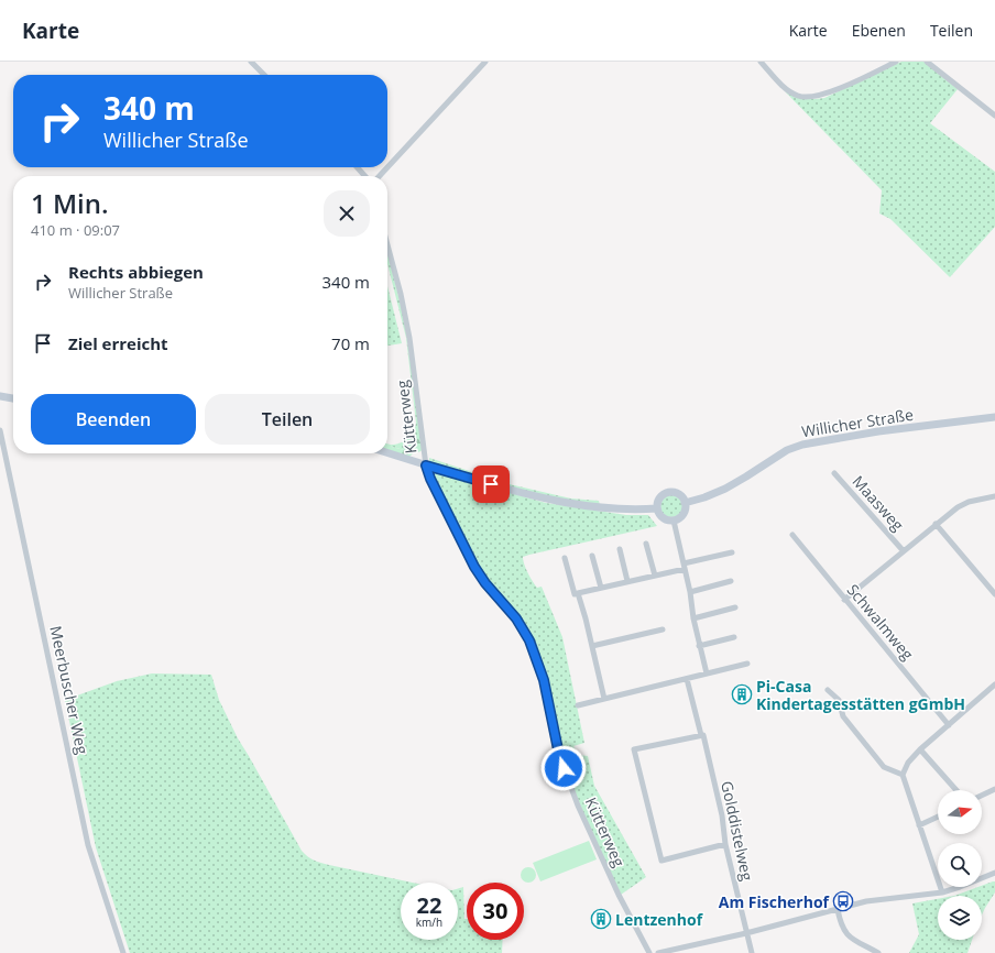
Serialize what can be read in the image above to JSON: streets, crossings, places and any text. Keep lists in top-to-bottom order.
{
  "streets": {
    "street": [
      "Kütterweg",
      "Willicher Straße",
      "Maasweg",
      "Schwalmweg",
      "Meerbuscher Weg",
      "Golddistelweg"
    ]
  },
  "crossings": [
    ["Maasweg", "Schwalmweg"]
  ],
  "places": {
    "building": ["Pi-Casa Kindertagesstätten gGmbH", "Lentzenhof"],
    "bus stop": ["Am Fischerhof"]
  },
  "north": "right",
  "page": {
    "header": "Karte",
    "nav": ["Karte", "Ebenen", "Teilen"],
    "turn": ["340 m", "Willicher Straße"],
    "heading": ["1 Min.", "410 m · 09:07"],
    "list": [
      {
        "name": "Rechts abbiegen",
        "note": "Willicher Straße",
        "value": "340 m"
      },
      {
        "name": "Ziel erreicht",
        "value": "70 m"
      }
    ],
    "buttons": ["Beenden", "Teilen"],
    "speed": "22 km/h",
    "limit": "30"
  }
}
